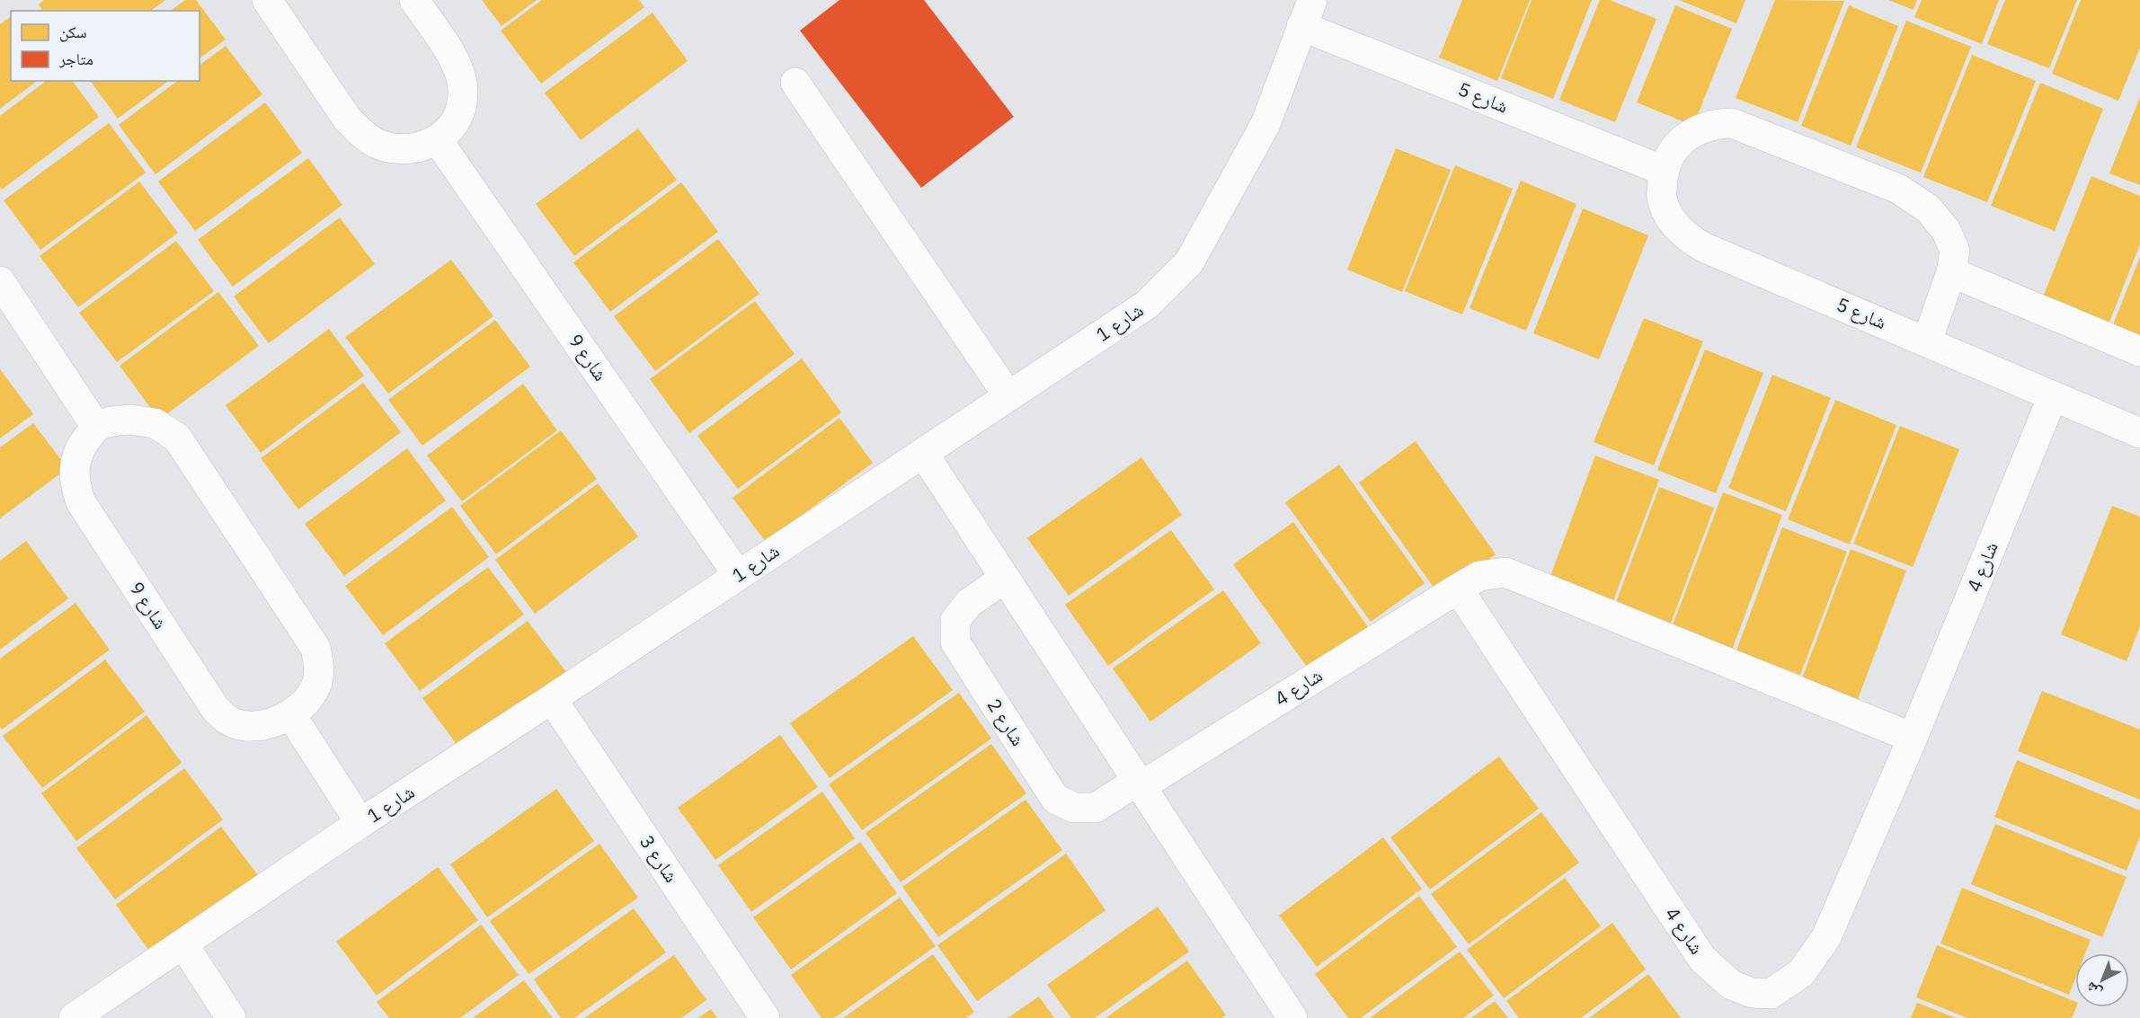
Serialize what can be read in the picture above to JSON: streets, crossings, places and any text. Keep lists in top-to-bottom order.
{
  "streets": {
    "street": [
      "شارع 5",
      "شارع 1",
      "شارع 9",
      "شارع 4",
      "شارع 2",
      "شارع 3"
    ]
  },
  "crossings": [
    ["شارع 5", "شارع 1"],
    ["شارع 5", "شارع 4"],
    ["شارع 1", "شارع 9"],
    ["شارع 1", "شارع 3"],
    ["شارع 4", "شارع 2"]
  ],
  "legend": ["سكن", "متاجر"],
  "north": "bottom left"
}
